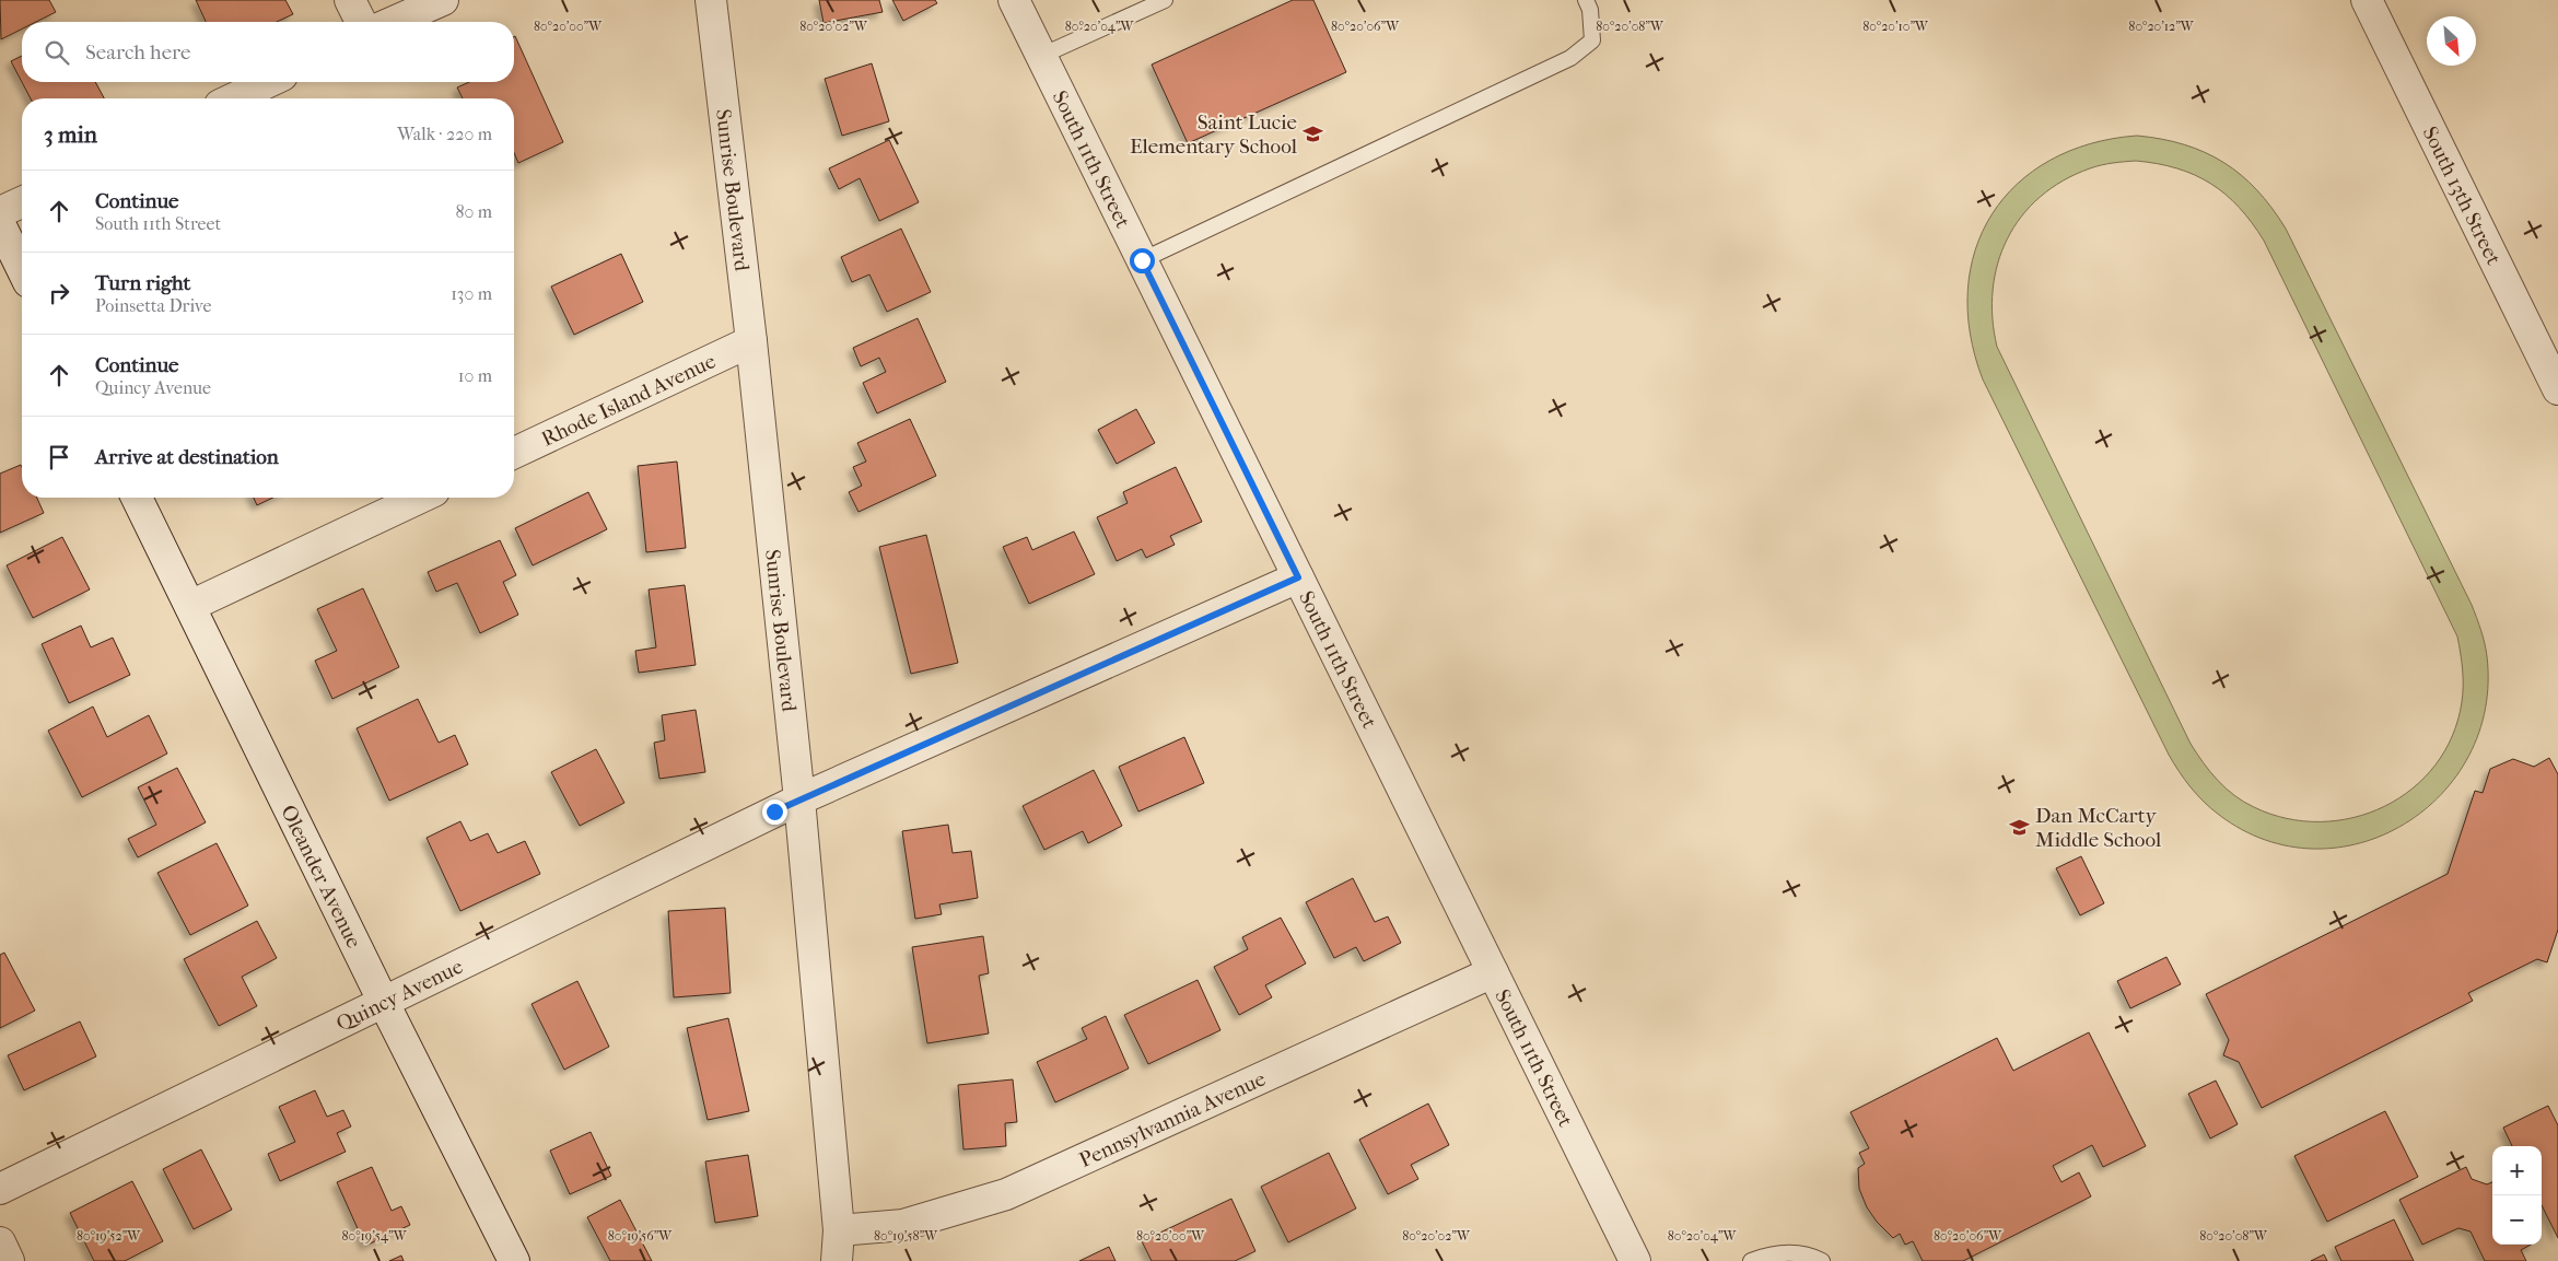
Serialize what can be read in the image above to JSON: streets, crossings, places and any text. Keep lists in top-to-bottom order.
{
  "streets": {
    "street": [
      "South 11th Street",
      "Sunrise Boulevard",
      "South 13th Street",
      "Rhode Island Avenue",
      "Oleander Avenue",
      "Quincy Avenue",
      "Pennsylvannia Avenue"
    ]
  },
  "crossings": [
    ["South 11th Street", "Quincy Avenue"],
    ["South 11th Street", "Pennsylvannia Avenue"],
    ["Sunrise Boulevard", "Rhode Island Avenue"],
    ["Sunrise Boulevard", "Quincy Avenue"],
    ["Sunrise Boulevard", "Pennsylvannia Avenue"],
    ["Oleander Avenue", "Quincy Avenue"]
  ],
  "places": {
    "school or university": ["Saint Lucie Elementary School", "Dan McCarty Middle School"]
  },
  "north": "bottom right",
  "page": {
    "search": "Search here",
    "heading": ["3 min", "Walk · 220 m"],
    "list": [
      ["Continue", "South 11th Street", "80 m"],
      ["Turn right", "Poinsetta Drive", "130 m"],
      ["Continue", "Quincy Avenue", "10 m"],
      "Arrive at destination"
    ],
    "map_buttons": ["+", "−"]
  },
  "coordinates": [
    "80°20'00\"W",
    "80°20'04\"W",
    "80°20'06\"W",
    "80°20'02\"W",
    "80°20'08\"W",
    "80°20'10\"W",
    "80°20'12\"W",
    "80°19'52\"W",
    "80°19'54\"W",
    "80°19'56\"W",
    "80°19'58\"W"
  ]
}
